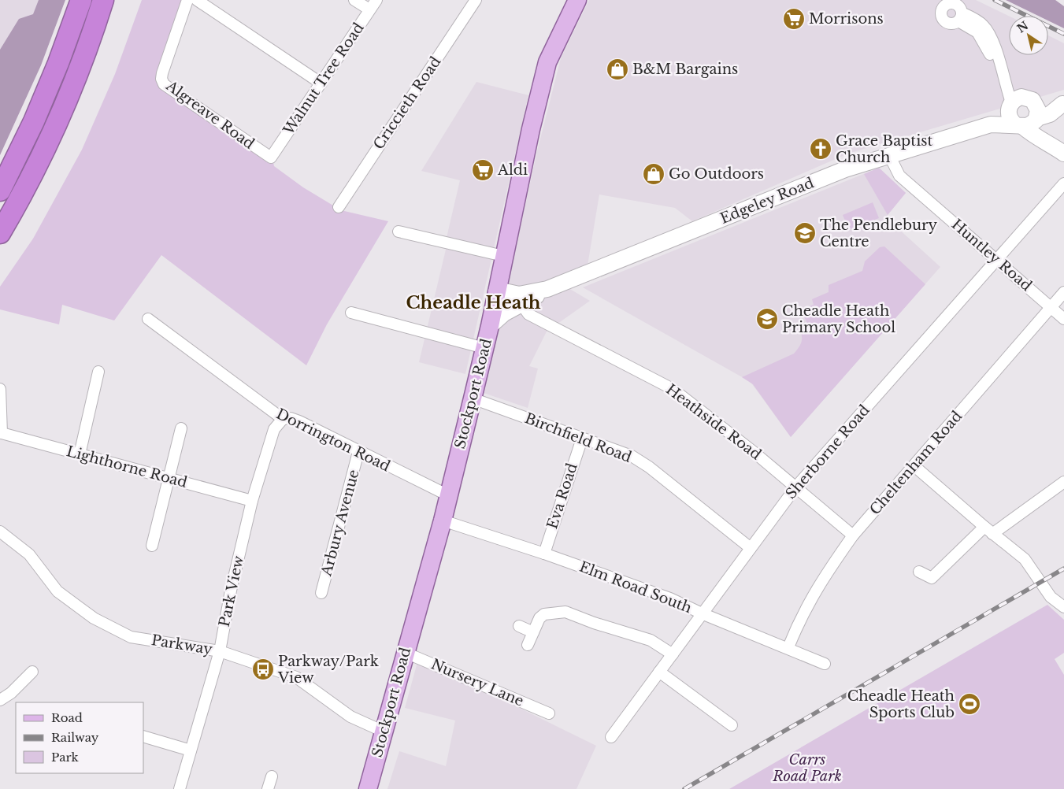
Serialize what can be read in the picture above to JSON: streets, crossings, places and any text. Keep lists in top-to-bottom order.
{
  "streets": {
    "main road": ["Edgeley Road", "Stockport Road"],
    "street": [
      "Walnut Tree Road",
      "Criccieth Road",
      "Algreave Road",
      "Huntley Road",
      "Heathside Road",
      "Birchfield Road",
      "Dorrington Road",
      "Sherborne Road",
      "Cheltenham Road",
      "Lighthorne Road",
      "Eva Road",
      "Arbury Avenue",
      "Elm Road South",
      "Park View",
      "Parkway",
      "Nursery Lane"
    ]
  },
  "crossings": [
    ["Walnut Tree Road", "Algreave Road"],
    ["Edgeley Road", "Huntley Road"],
    ["Edgeley Road", "Stockport Road"],
    ["Edgeley Road", "Heathside Road"],
    ["Huntley Road", "Sherborne Road"],
    ["Huntley Road", "Cheltenham Road"],
    ["Stockport Road", "Heathside Road"],
    ["Stockport Road", "Birchfield Road"],
    ["Stockport Road", "Dorrington Road"],
    ["Stockport Road", "Elm Road South"],
    ["Stockport Road", "Parkway"],
    ["Stockport Road", "Nursery Lane"],
    ["Heathside Road", "Sherborne Road"],
    ["Heathside Road", "Cheltenham Road"],
    ["Birchfield Road", "Sherborne Road"],
    ["Birchfield Road", "Eva Road"],
    ["Dorrington Road", "Arbury Avenue"],
    ["Dorrington Road", "Park View"],
    ["Sherborne Road", "Elm Road South"],
    ["Cheltenham Road", "Elm Road South"],
    ["Lighthorne Road", "Park View"],
    ["Eva Road", "Elm Road South"],
    ["Park View", "Parkway"]
  ],
  "districts": ["Cheadle Heath"],
  "parks": ["Carrs Road Park"],
  "places": {
    "supermarket": ["Morrisons", "Aldi"],
    "shop": ["B&M Bargains", "Go Outdoors"],
    "church": ["Grace Baptist Church"],
    "school or university": ["The Pendlebury Centre", "Cheadle Heath Primary School"],
    "bus stop": ["Parkway/Park View"],
    "sports": ["Cheadle Heath Sports Club"]
  },
  "legend": ["Road", "Railway", "Park"],
  "north": "top left"
}
